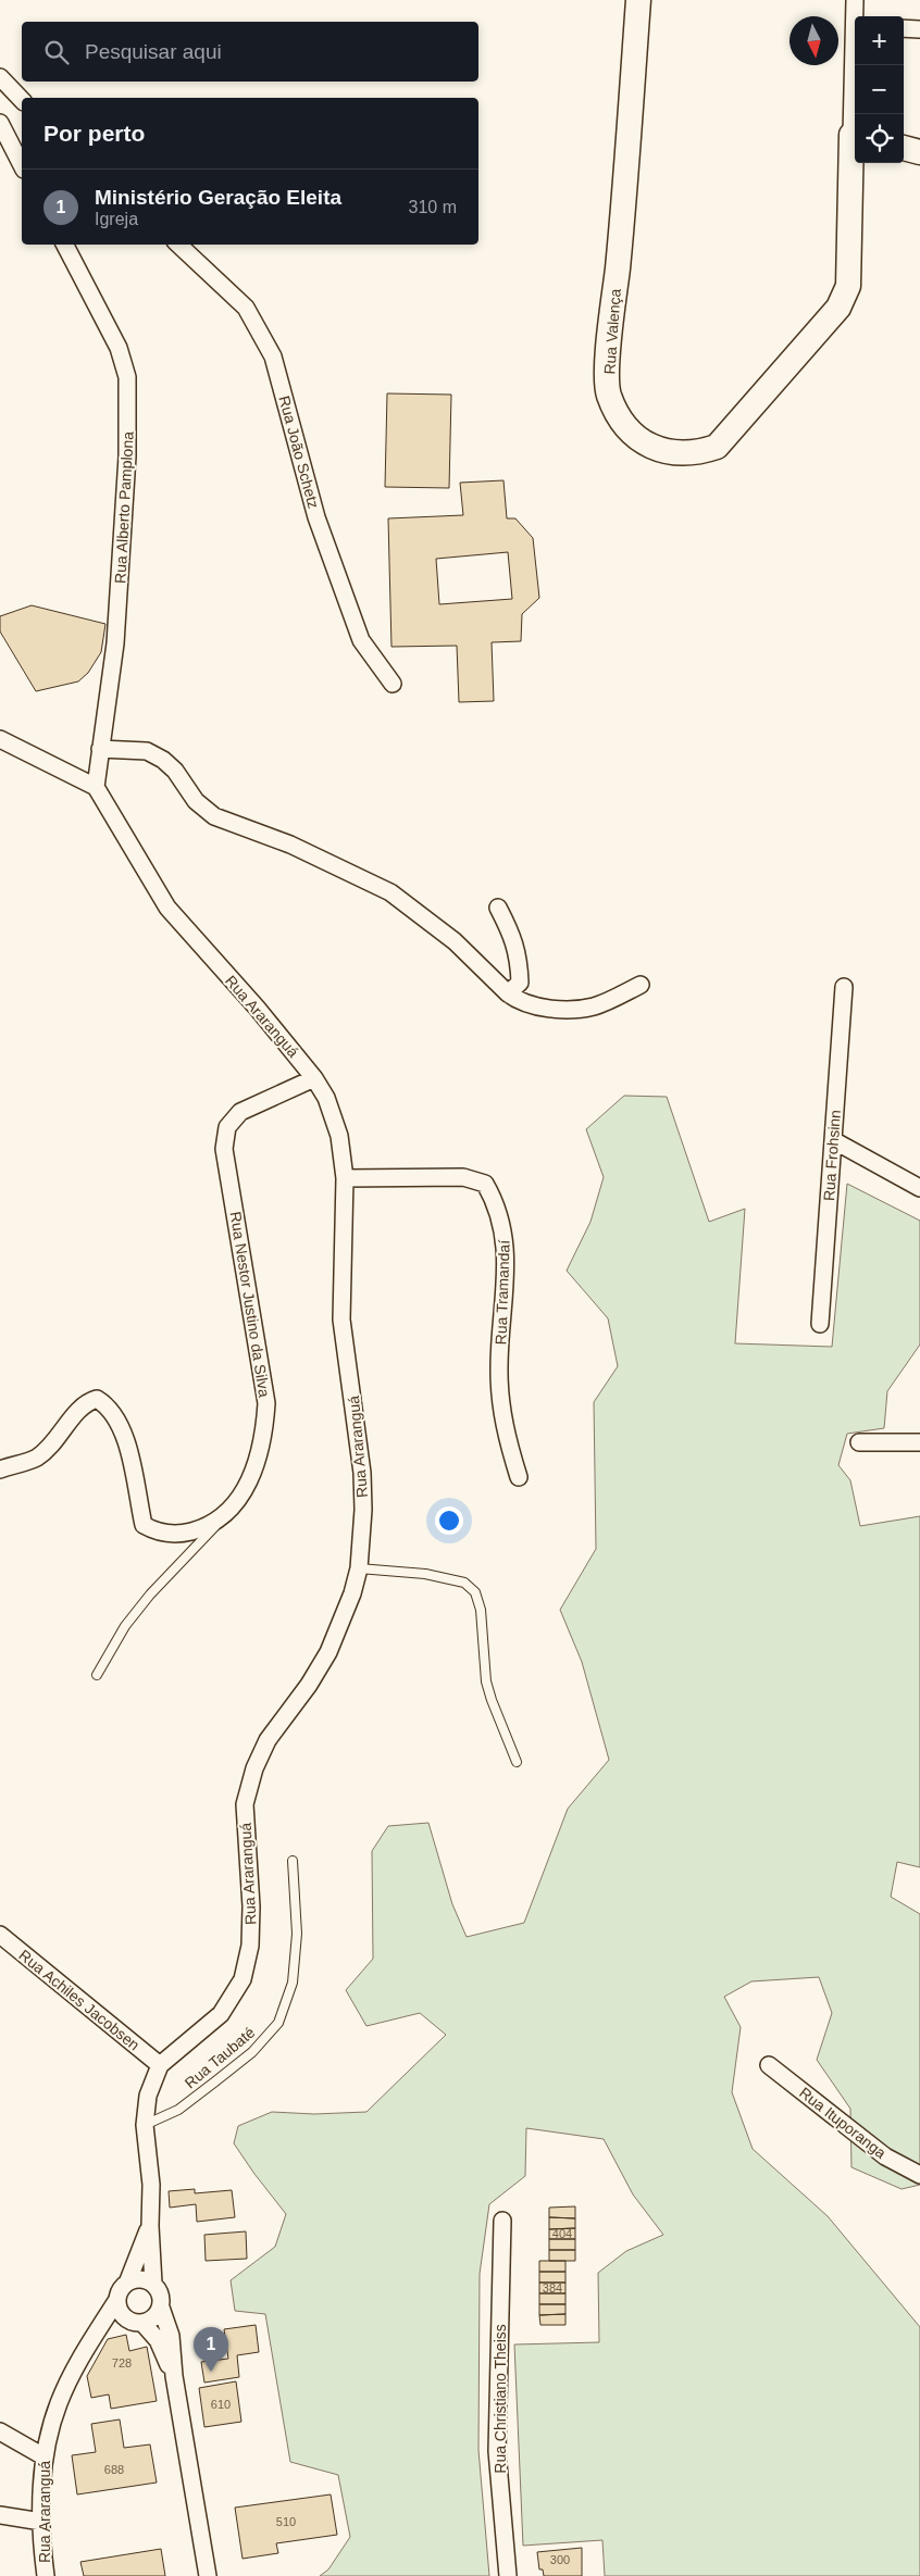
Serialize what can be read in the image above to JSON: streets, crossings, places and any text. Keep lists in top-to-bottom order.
{
  "streets": {
    "street": [
      "Rua Valença",
      "Rua João Schetz",
      "Rua Alberto Pamplona",
      "Rua Araranguá",
      "Rua Frohsinn",
      "Rua Tramandaí",
      "Rua Nestor Justino da Silva",
      "Rua Achiles Jacobsen",
      "Rua Ituporanga",
      "Rua Christiano Theiss"
    ],
    "lane": ["Rua Taubaté"]
  },
  "crossings": [
    ["Rua Alberto Pamplona", "Rua Araranguá"],
    ["Rua Araranguá", "Rua Tramandaí"],
    ["Rua Araranguá", "Rua Nestor Justino da Silva"],
    ["Rua Araranguá", "Rua Achiles Jacobsen"]
  ],
  "house_numbers": [
    "404",
    "384",
    "728",
    "610",
    "688",
    "510",
    "300"
  ],
  "north": "bottom",
  "page": {
    "map_buttons": ["+", "−"],
    "search": "Pesquisar aqui",
    "heading": "Por perto",
    "list": [
      {
        "mark": "1",
        "name": "Ministério Geração Eleita",
        "note": "Igreja",
        "value": "310 m"
      }
    ],
    "pins": "1"
  }
}
